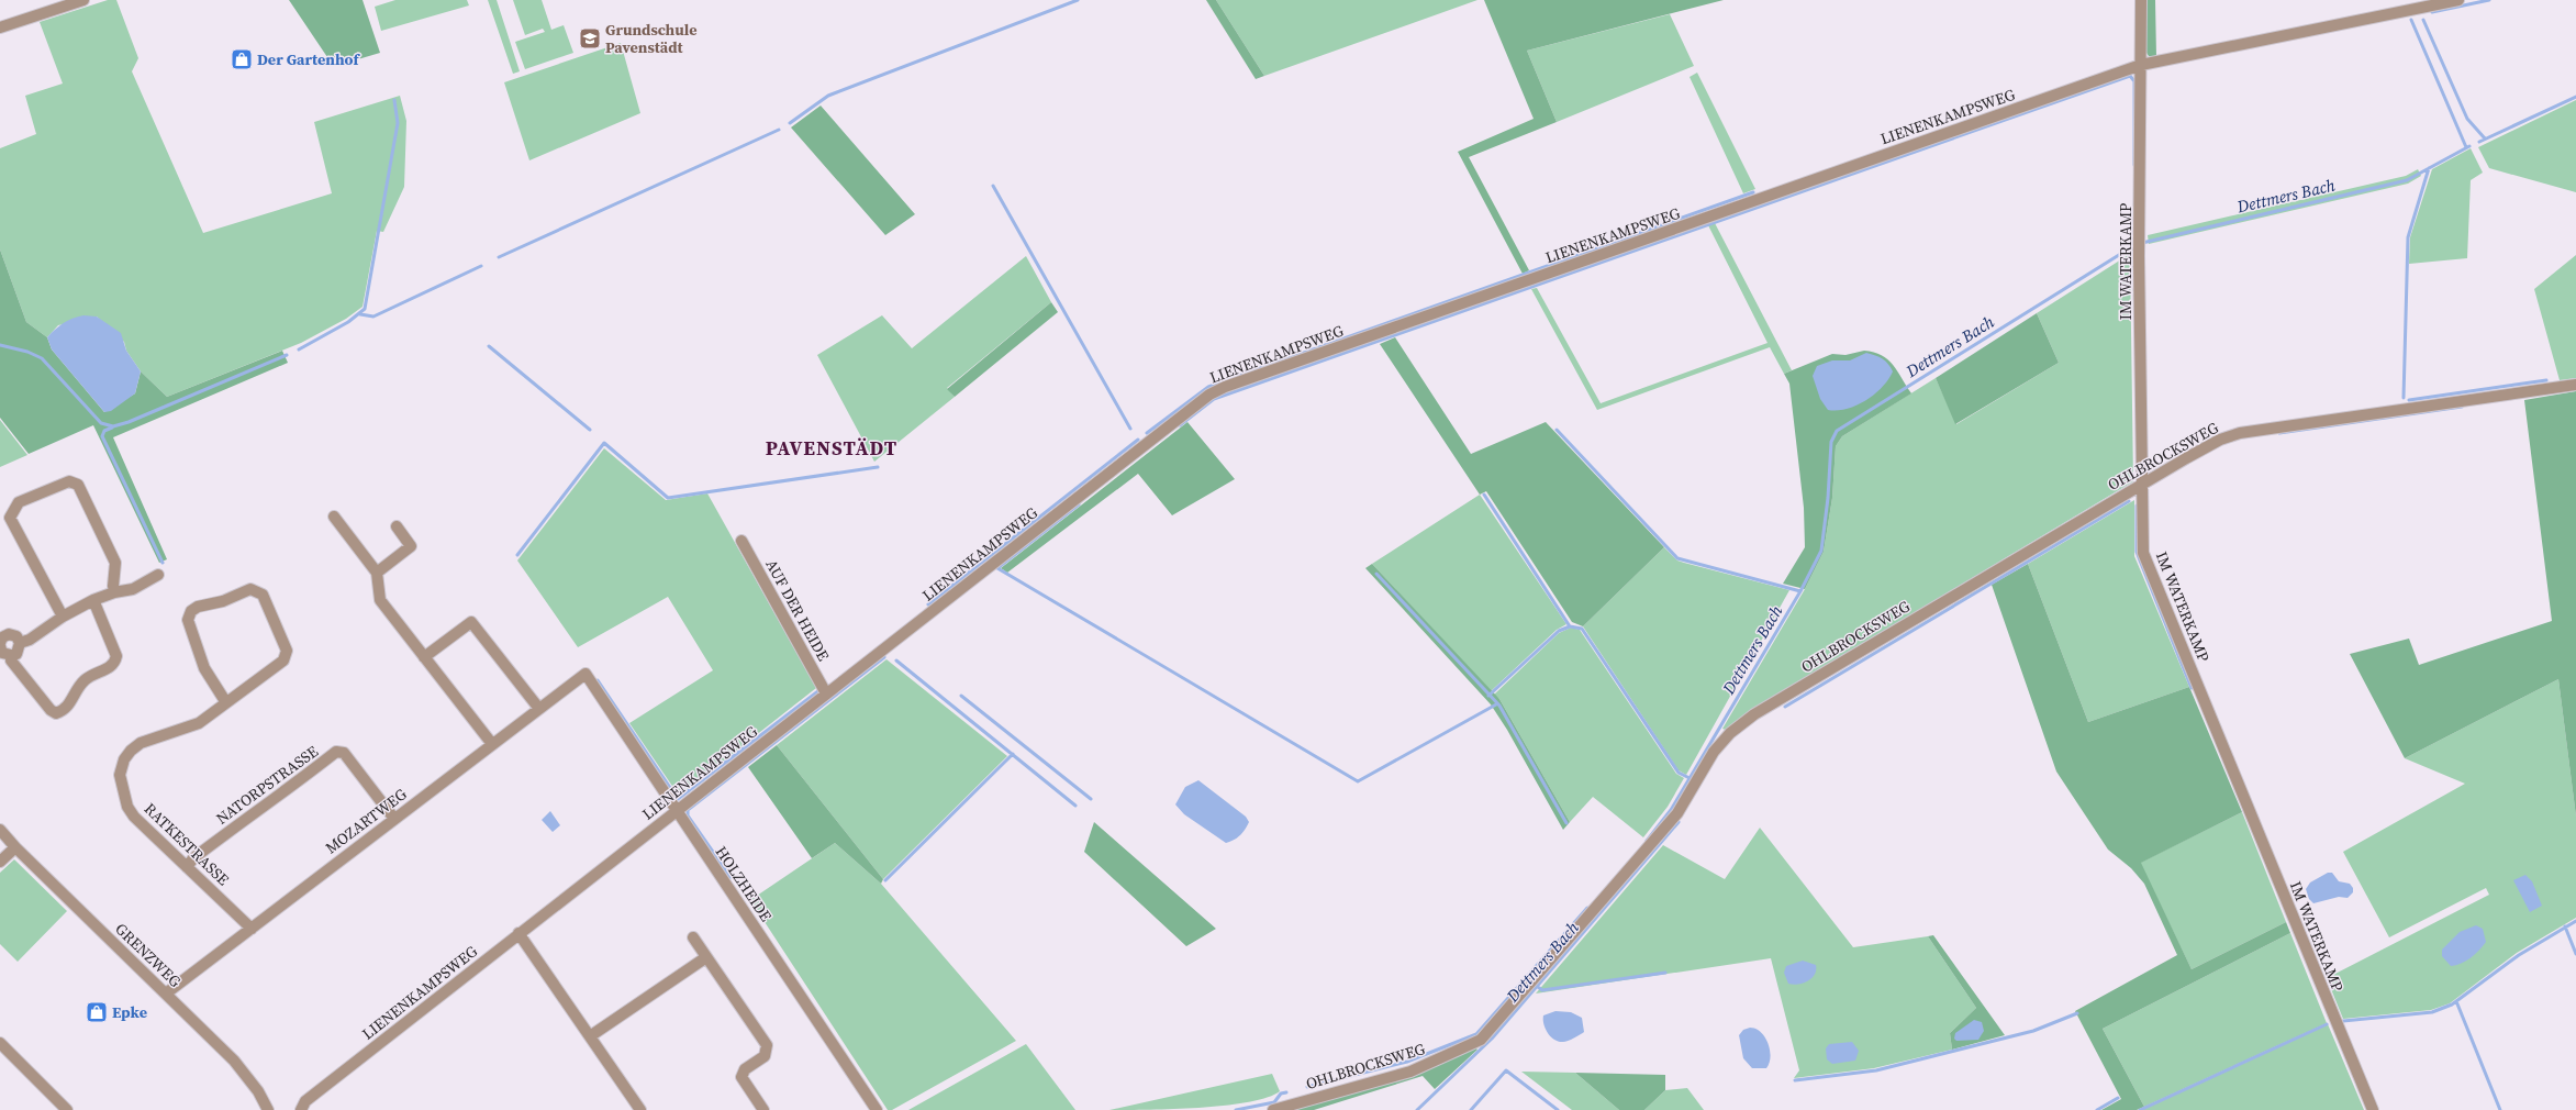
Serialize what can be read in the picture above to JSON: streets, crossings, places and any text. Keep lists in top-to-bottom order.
{
  "streets": {
    "street": [
      "LIENENKAMPSWEG",
      "IM WATERKAMP",
      "OHLBROCKSWEG",
      "AUF DER HEIDE",
      "NATORPSTRASSE",
      "MOZARTWEG",
      "RATKESTRASSE",
      "HOLZHEIDE",
      "GRENZWEG"
    ]
  },
  "crossings": [
    ["LIENENKAMPSWEG", "IM WATERKAMP"],
    ["LIENENKAMPSWEG", "AUF DER HEIDE"],
    ["LIENENKAMPSWEG", "HOLZHEIDE"],
    ["IM WATERKAMP", "OHLBROCKSWEG"],
    ["NATORPSTRASSE", "MOZARTWEG"],
    ["NATORPSTRASSE", "RATKESTRASSE"],
    ["MOZARTWEG", "RATKESTRASSE"],
    ["MOZARTWEG", "HOLZHEIDE"],
    ["MOZARTWEG", "GRENZWEG"]
  ],
  "districts": ["PAVENSTÄDT"],
  "water": ["Dettmers Bach"],
  "places": {
    "school or university": ["Grundschule Pavenstädt"],
    "shop": ["Der Gartenhof", "Epke"]
  }
}
